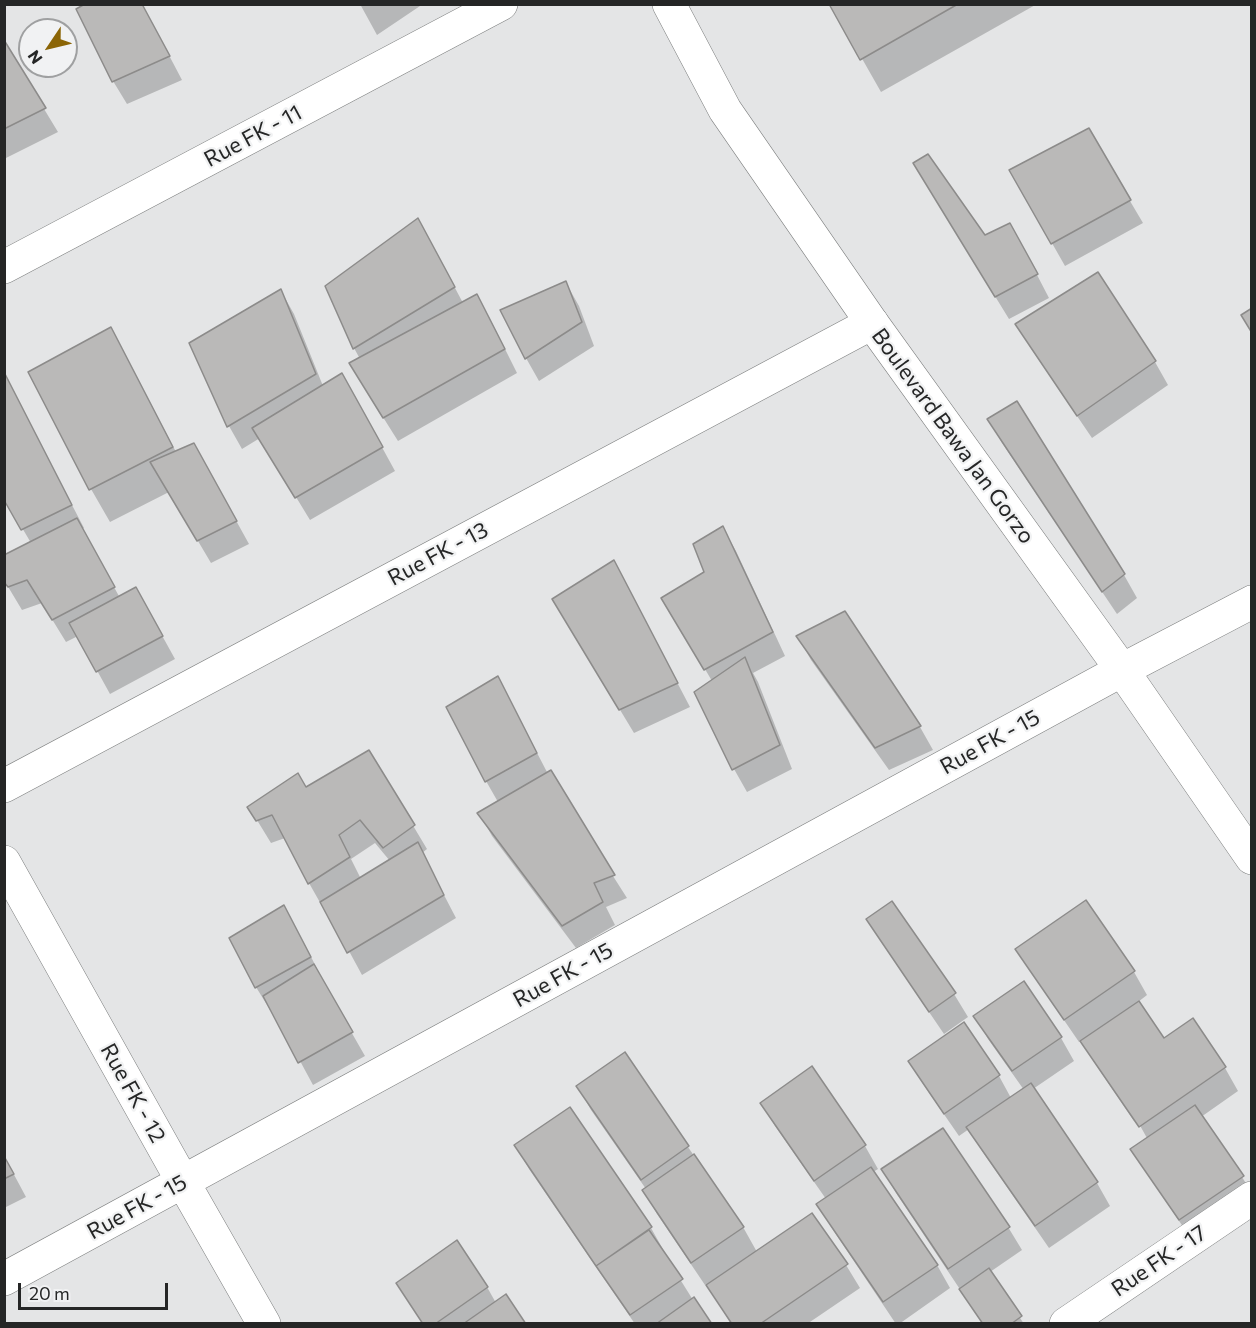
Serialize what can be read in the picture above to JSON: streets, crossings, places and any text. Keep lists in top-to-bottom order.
{
  "streets": {
    "street": [
      "Rue FK - 11",
      "Boulevard Bawa Jan Gorzo",
      "Rue FK - 13",
      "Rue FK - 15",
      "Rue FK - 12",
      "Rue FK - 17"
    ]
  },
  "crossings": [
    ["Boulevard Bawa Jan Gorzo", "Rue FK - 13"],
    ["Boulevard Bawa Jan Gorzo", "Rue FK - 15"],
    ["Rue FK - 15", "Rue FK - 12"]
  ],
  "scale_bar": "20 m",
  "north": "bottom left"
}
